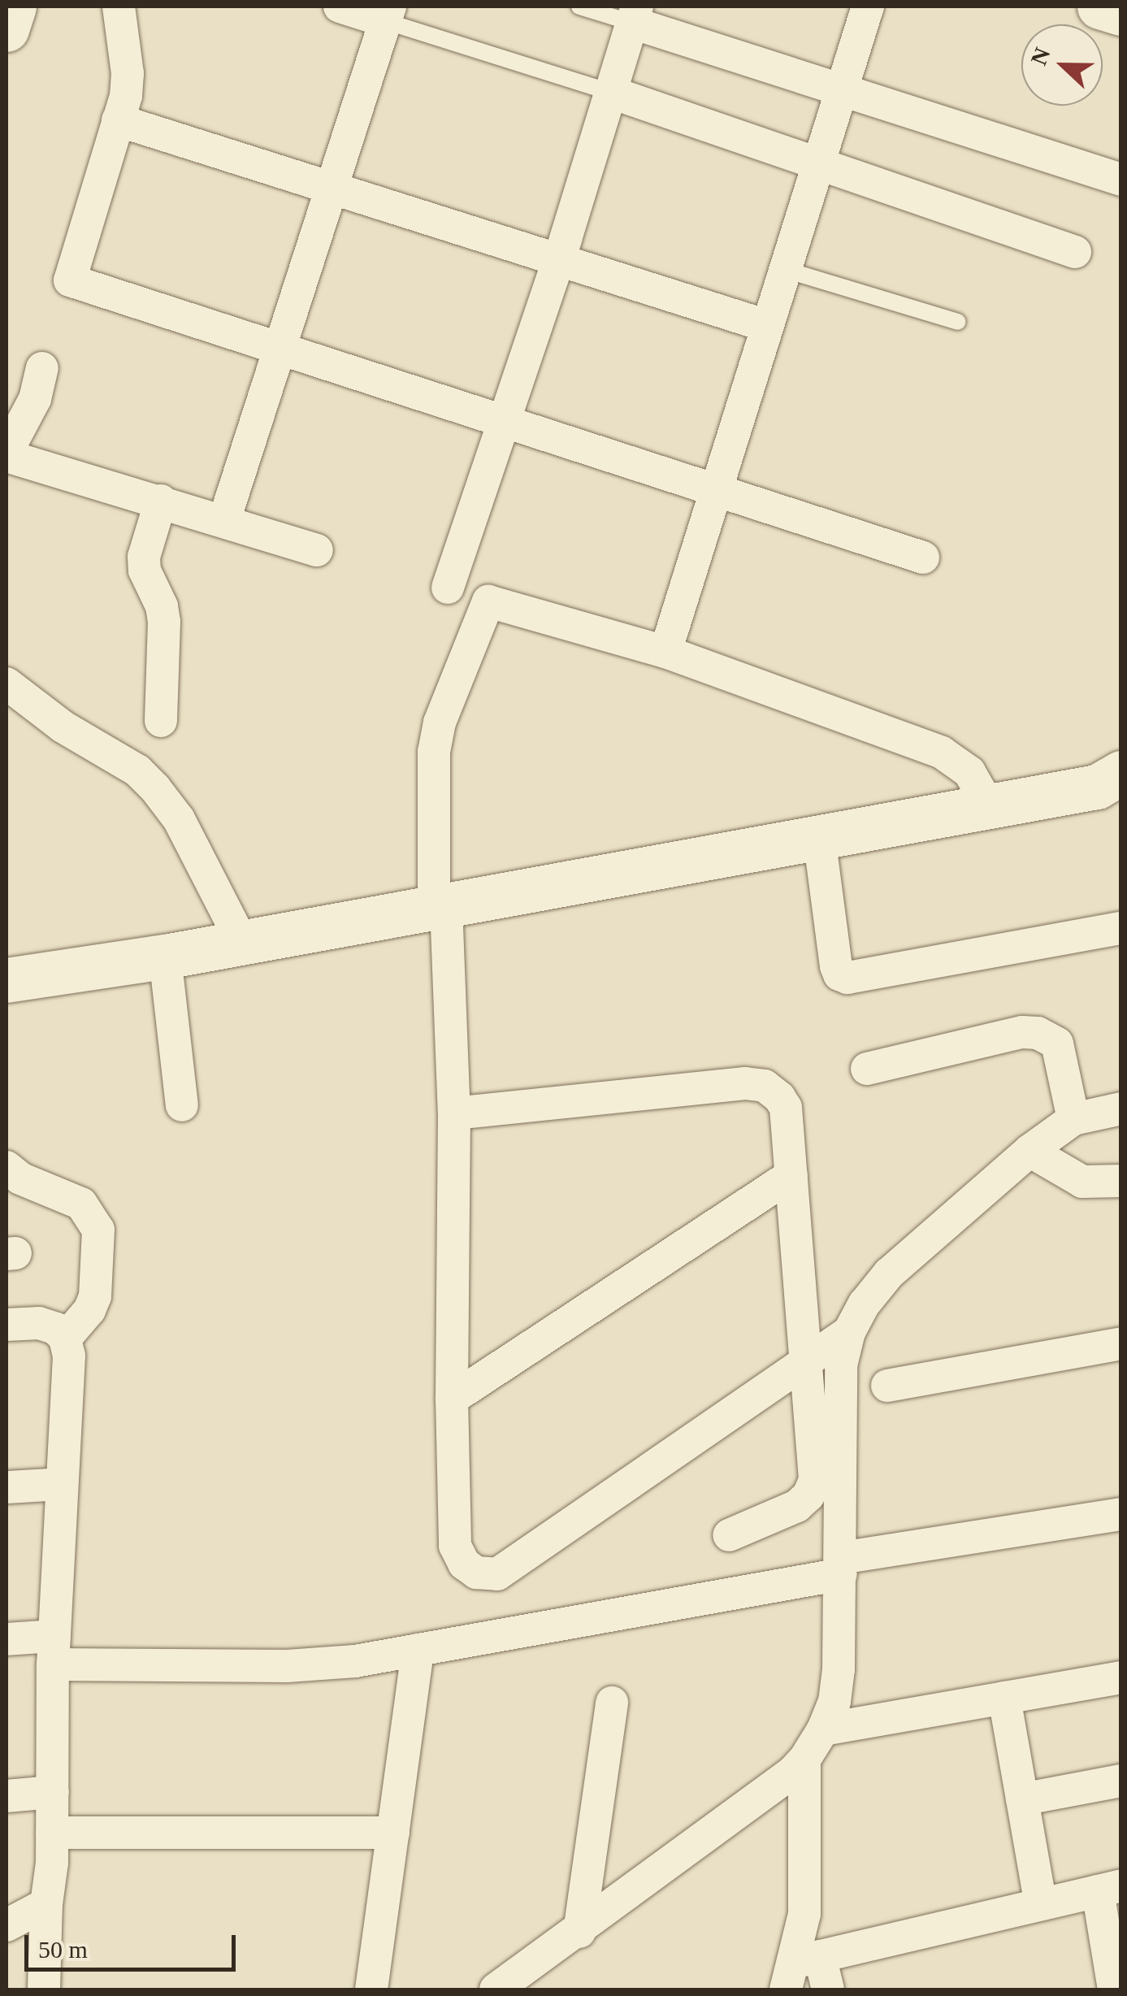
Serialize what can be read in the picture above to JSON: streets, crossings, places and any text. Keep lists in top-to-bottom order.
{
  "scale_bar": "50 m",
  "north": "left"
}
